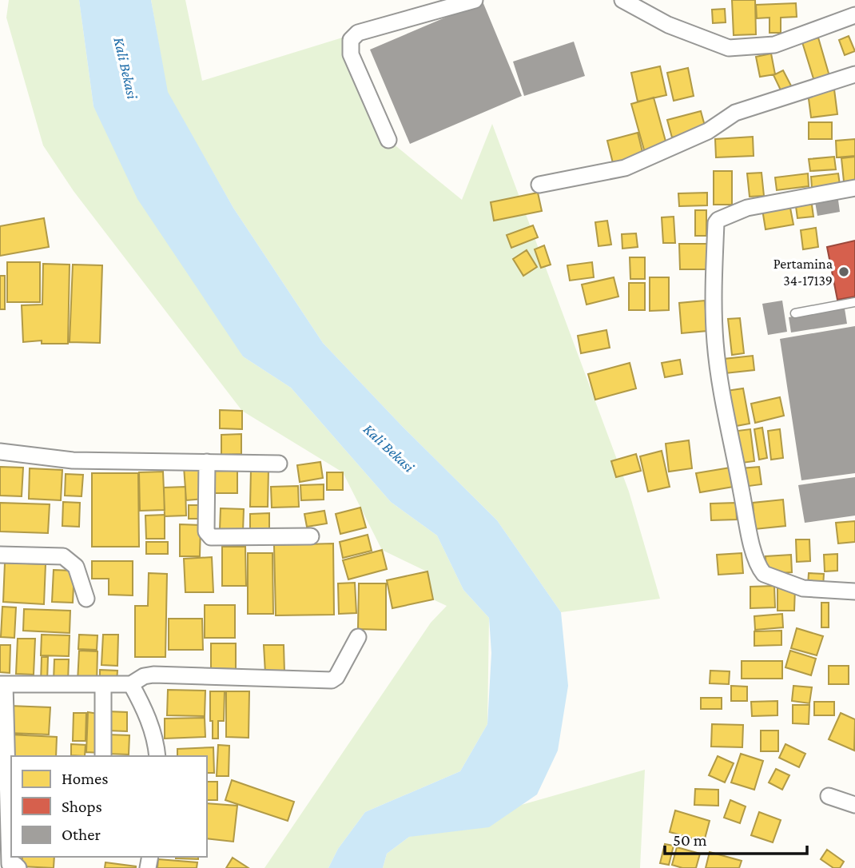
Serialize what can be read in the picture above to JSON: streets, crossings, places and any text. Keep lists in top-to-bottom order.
{
  "water": ["Kali Bekasi"],
  "places": ["Pertamina 34-17139"],
  "legend": ["Homes", "Shops", "Other"],
  "scale_bar": "50 m"
}
